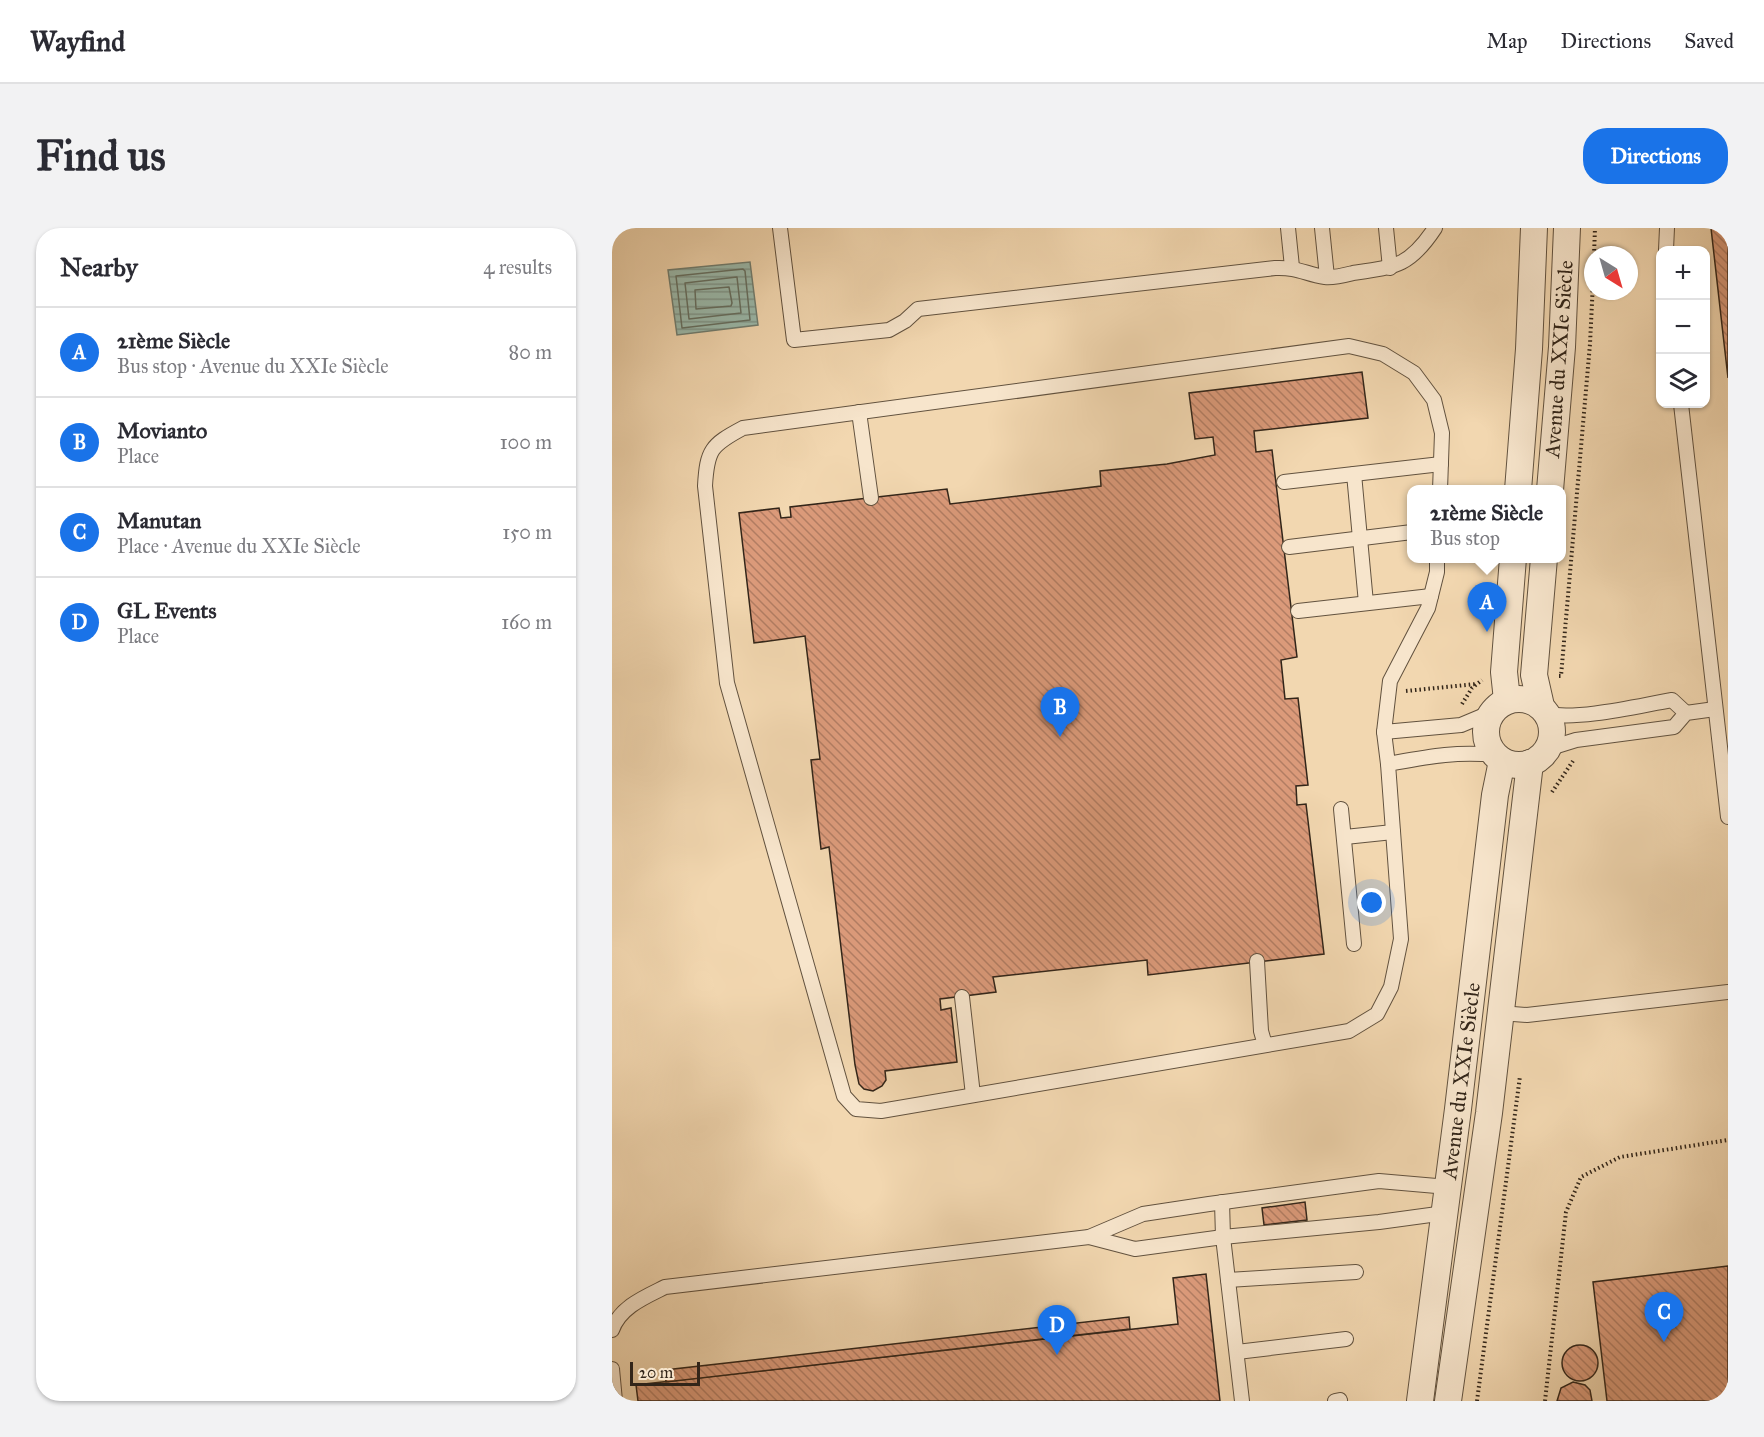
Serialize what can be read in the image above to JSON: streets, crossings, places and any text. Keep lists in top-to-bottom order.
{
  "streets": {
    "street": ["Avenue du XXIe Siècle"]
  },
  "scale_bar": "20 m",
  "north": "bottom right",
  "page": {
    "header": "Wayfind",
    "nav": ["Map", "Directions", "Saved"],
    "buttons": "Directions",
    "title": "Find us",
    "heading": ["Nearby", "4 results"],
    "map_buttons": ["+", "−"],
    "list": [
      {
        "mark": "A",
        "name": "21ème Siècle",
        "note": "Bus stop · Avenue du XXIe Siècle",
        "value": "80 m"
      },
      {
        "mark": "B",
        "name": "Movianto",
        "note": "Place",
        "value": "100 m"
      },
      {
        "mark": "C",
        "name": "Manutan",
        "note": "Place · Avenue du XXIe Siècle",
        "value": "150 m"
      },
      {
        "mark": "D",
        "name": "GL Events",
        "note": "Place",
        "value": "160 m"
      }
    ],
    "popup": ["21ème Siècle", "Bus stop"],
    "pins": [
      "A",
      "B",
      "C",
      "D"
    ],
    "scale": "20 m"
  }
}
